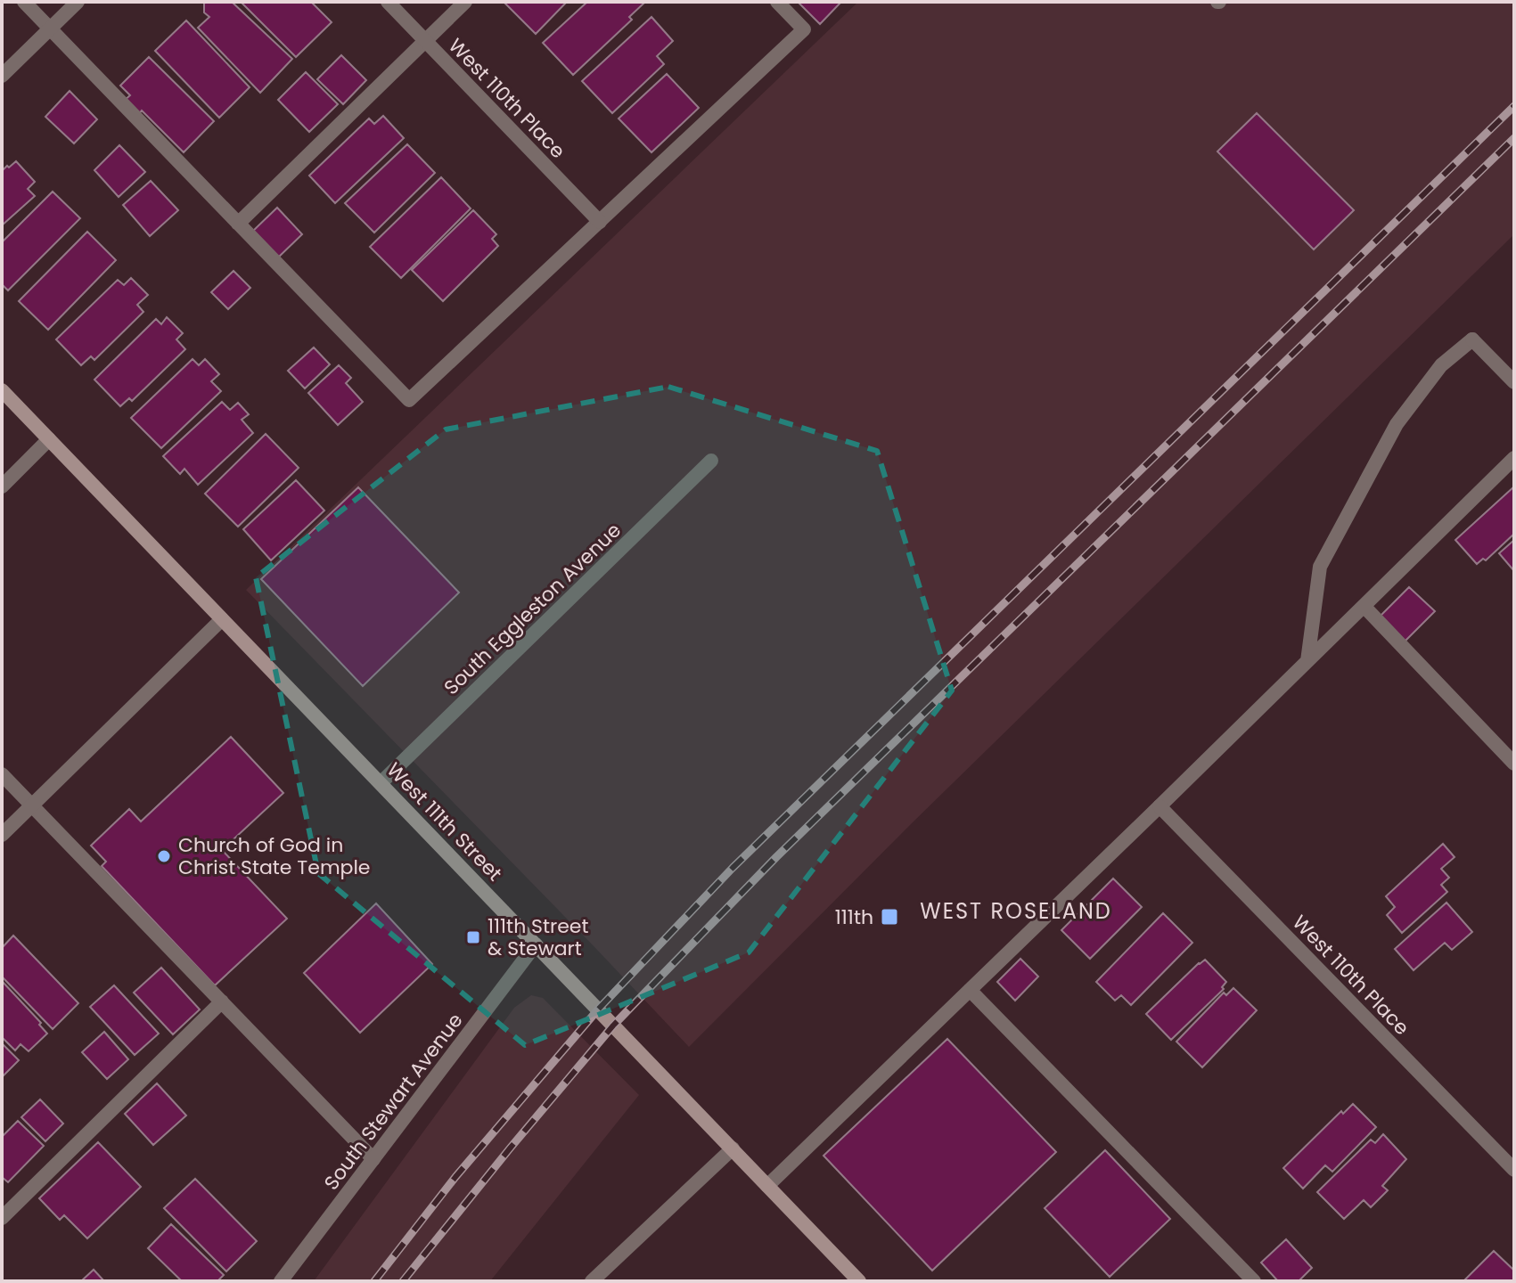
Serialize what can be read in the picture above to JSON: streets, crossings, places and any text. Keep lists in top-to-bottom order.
{
  "streets": {
    "main road": ["West 111th Street"],
    "street": ["West 110th Place", "South Eggleston Avenue", "South Stewart Avenue"]
  },
  "crossings": [
    ["South Eggleston Avenue", "West 111th Street"],
    ["West 111th Street", "South Stewart Avenue"]
  ],
  "districts": ["WEST ROSELAND"],
  "places": {
    "other": ["Church of God in Christ State Temple"],
    "transit": ["111th", "111th Street & Stewart"]
  }
}
